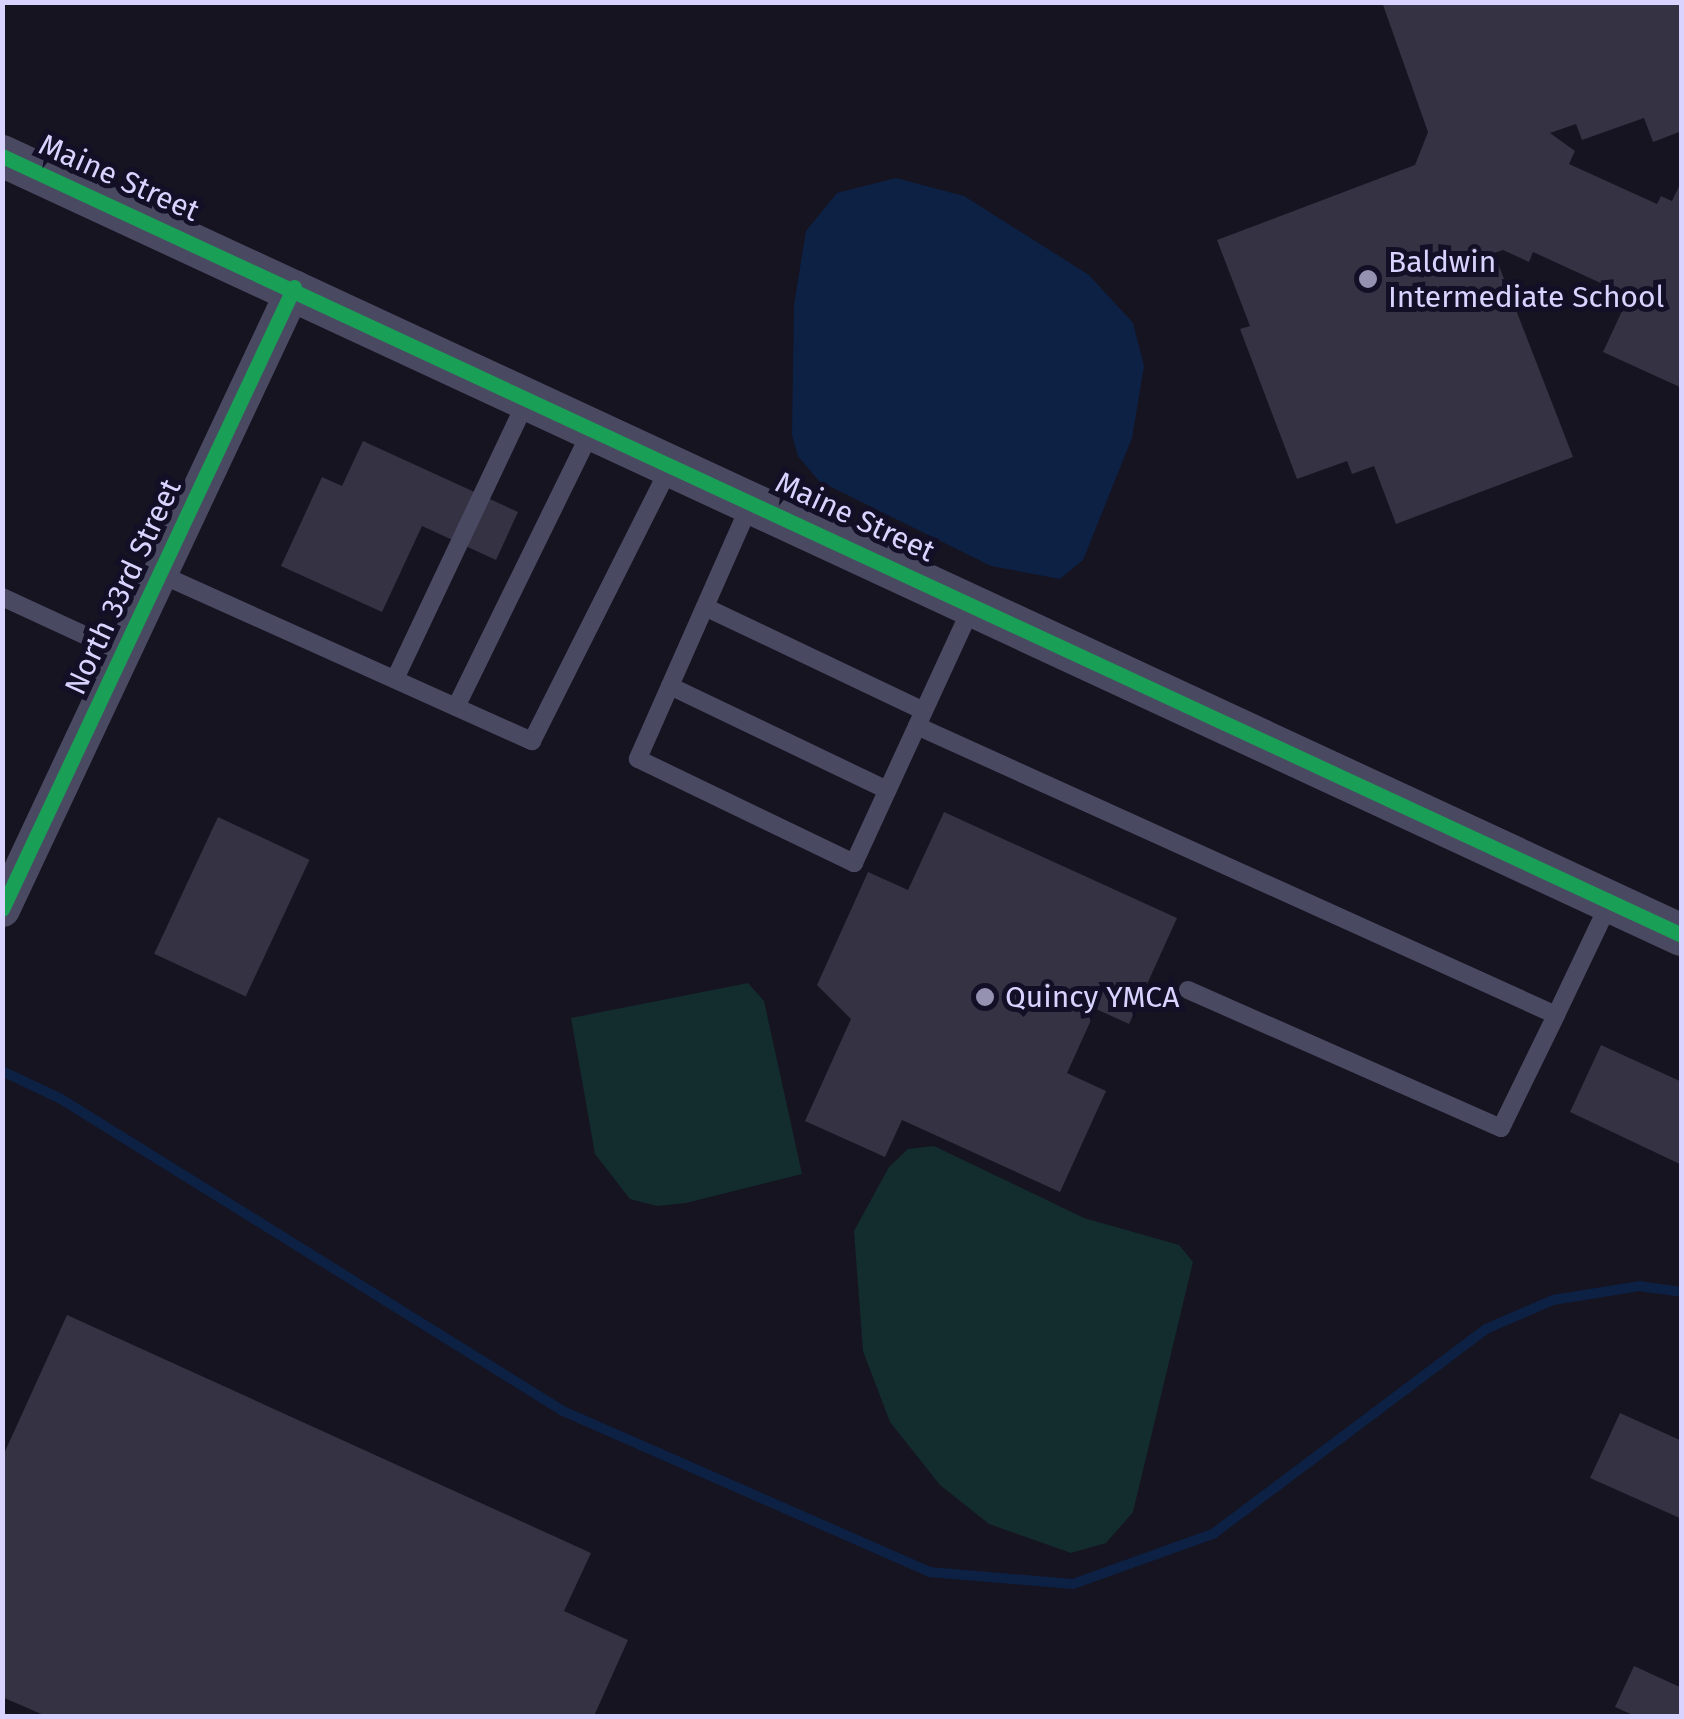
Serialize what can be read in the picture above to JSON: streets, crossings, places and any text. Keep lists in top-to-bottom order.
{
  "streets": {
    "street": ["Maine Street", "North 33rd Street"]
  },
  "crossings": [
    ["Maine Street", "North 33rd Street"]
  ],
  "places": ["Baldwin Intermediate School", "Quincy YMCA"]
}
